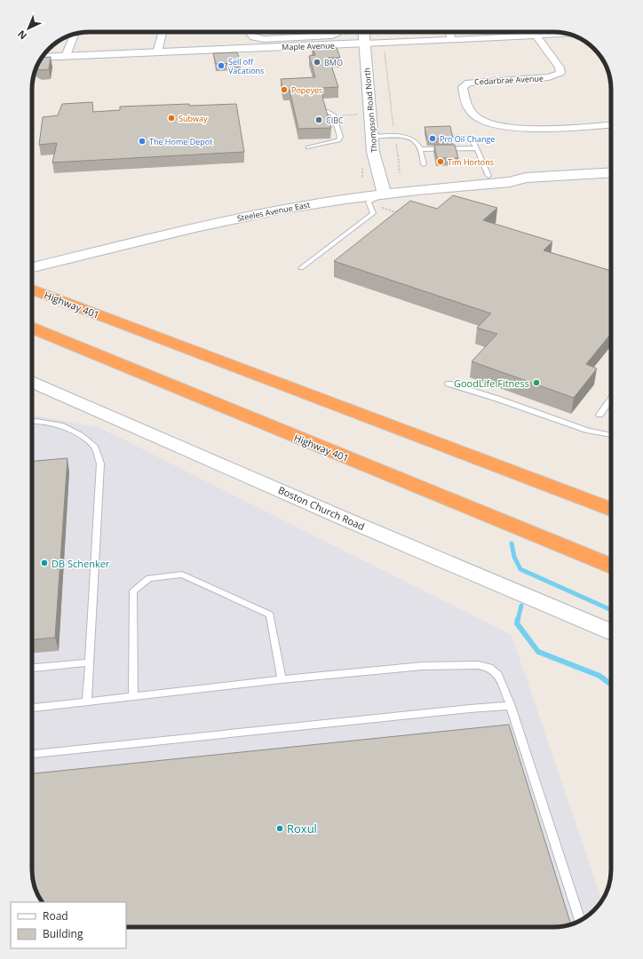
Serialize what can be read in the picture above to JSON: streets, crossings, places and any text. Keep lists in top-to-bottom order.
{
  "streets": {
    "highway": ["Highway 401"],
    "main road": ["Thompson Road North", "Steeles Avenue East"],
    "street": ["Maple Avenue", "Cedarbrae Avenue", "Boston Church Road"]
  },
  "crossings": [
    ["Maple Avenue", "Cedarbrae Avenue"],
    ["Maple Avenue", "Thompson Road North"],
    ["Thompson Road North", "Steeles Avenue East"]
  ],
  "places": [
    "BMO",
    "Sell off Vacations",
    "Popeyes",
    "Subway",
    "CIBC",
    "Pro Oil Change",
    "The Home Depot",
    "Tim Hortons",
    "GoodLife Fitness",
    "DB Schenker",
    "Roxul"
  ],
  "legend": ["Road", "Building"],
  "north": "bottom left"
}
